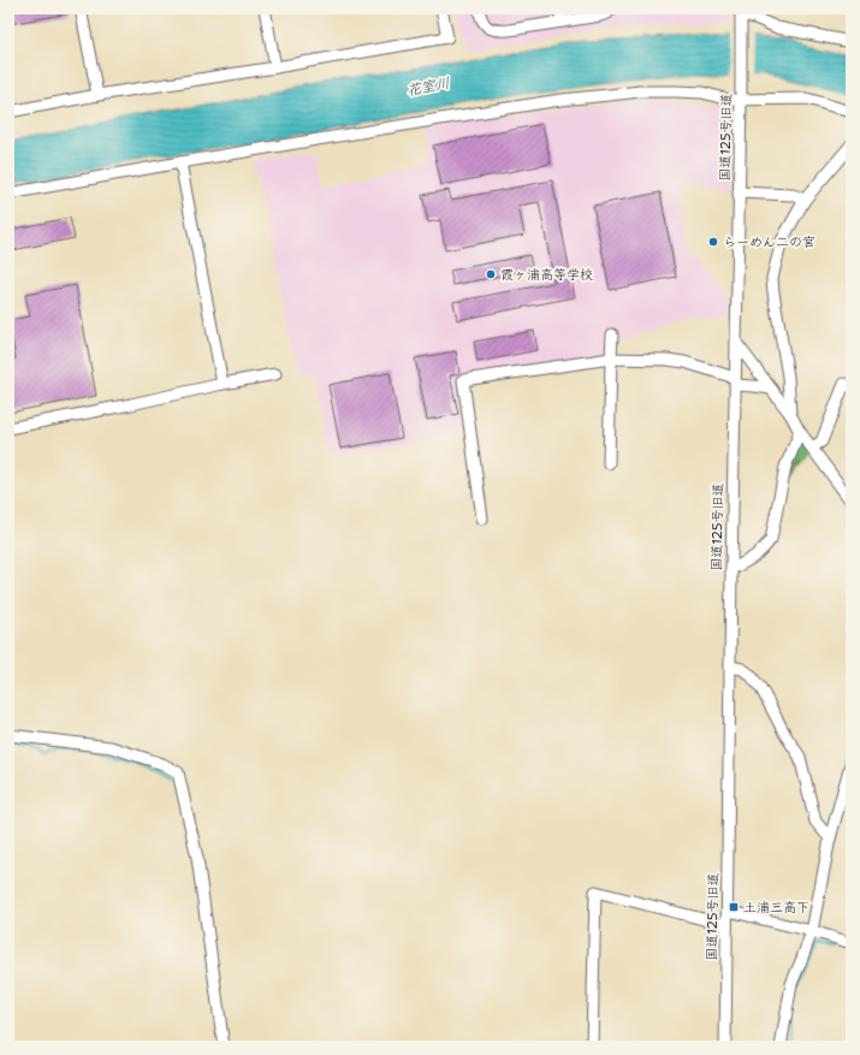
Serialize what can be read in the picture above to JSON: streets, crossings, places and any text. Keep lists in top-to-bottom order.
{
  "streets": {
    "street": ["国道125号旧道"]
  },
  "water": ["花室川"],
  "places": {
    "other": ["らーめん二の宮", "霞ヶ浦高等学校"],
    "transit": ["土浦三高下"]
  }
}
